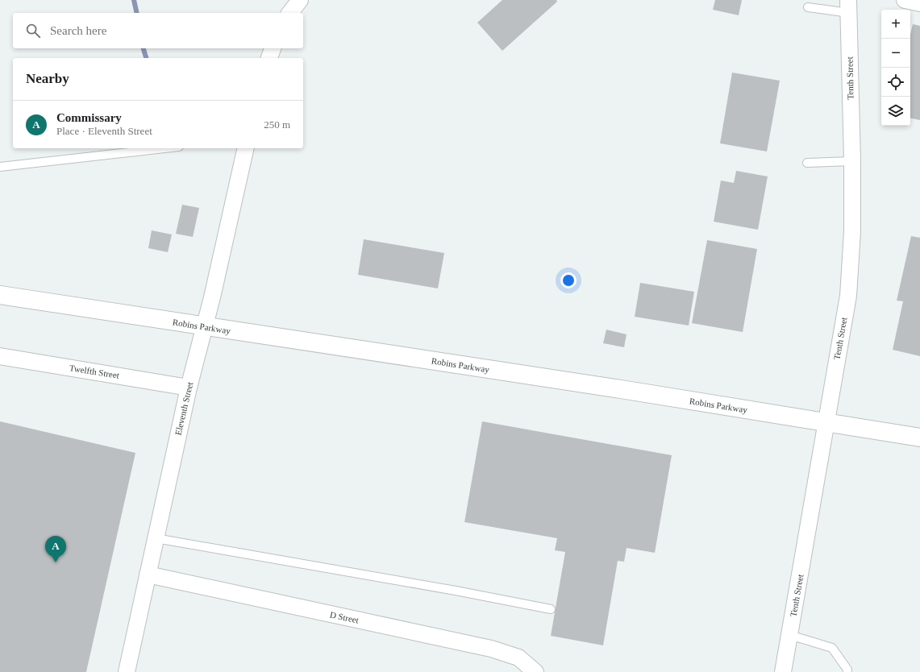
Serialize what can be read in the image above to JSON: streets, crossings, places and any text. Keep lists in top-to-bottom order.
{
  "streets": {
    "street": [
      "Tenth Street",
      "Robins Parkway",
      "Twelfth Street",
      "Eleventh Street",
      "D Street"
    ]
  },
  "crossings": [
    ["Tenth Street", "Robins Parkway"],
    ["Robins Parkway", "Eleventh Street"],
    ["Twelfth Street", "Eleventh Street"],
    ["Eleventh Street", "D Street"]
  ],
  "page": {
    "map_buttons": ["+", "−"],
    "search": "Search here",
    "heading": "Nearby",
    "list": [
      {
        "mark": "A",
        "name": "Commissary",
        "note": "Place · Eleventh Street",
        "value": "250 m"
      }
    ],
    "pins": "A"
  }
}
